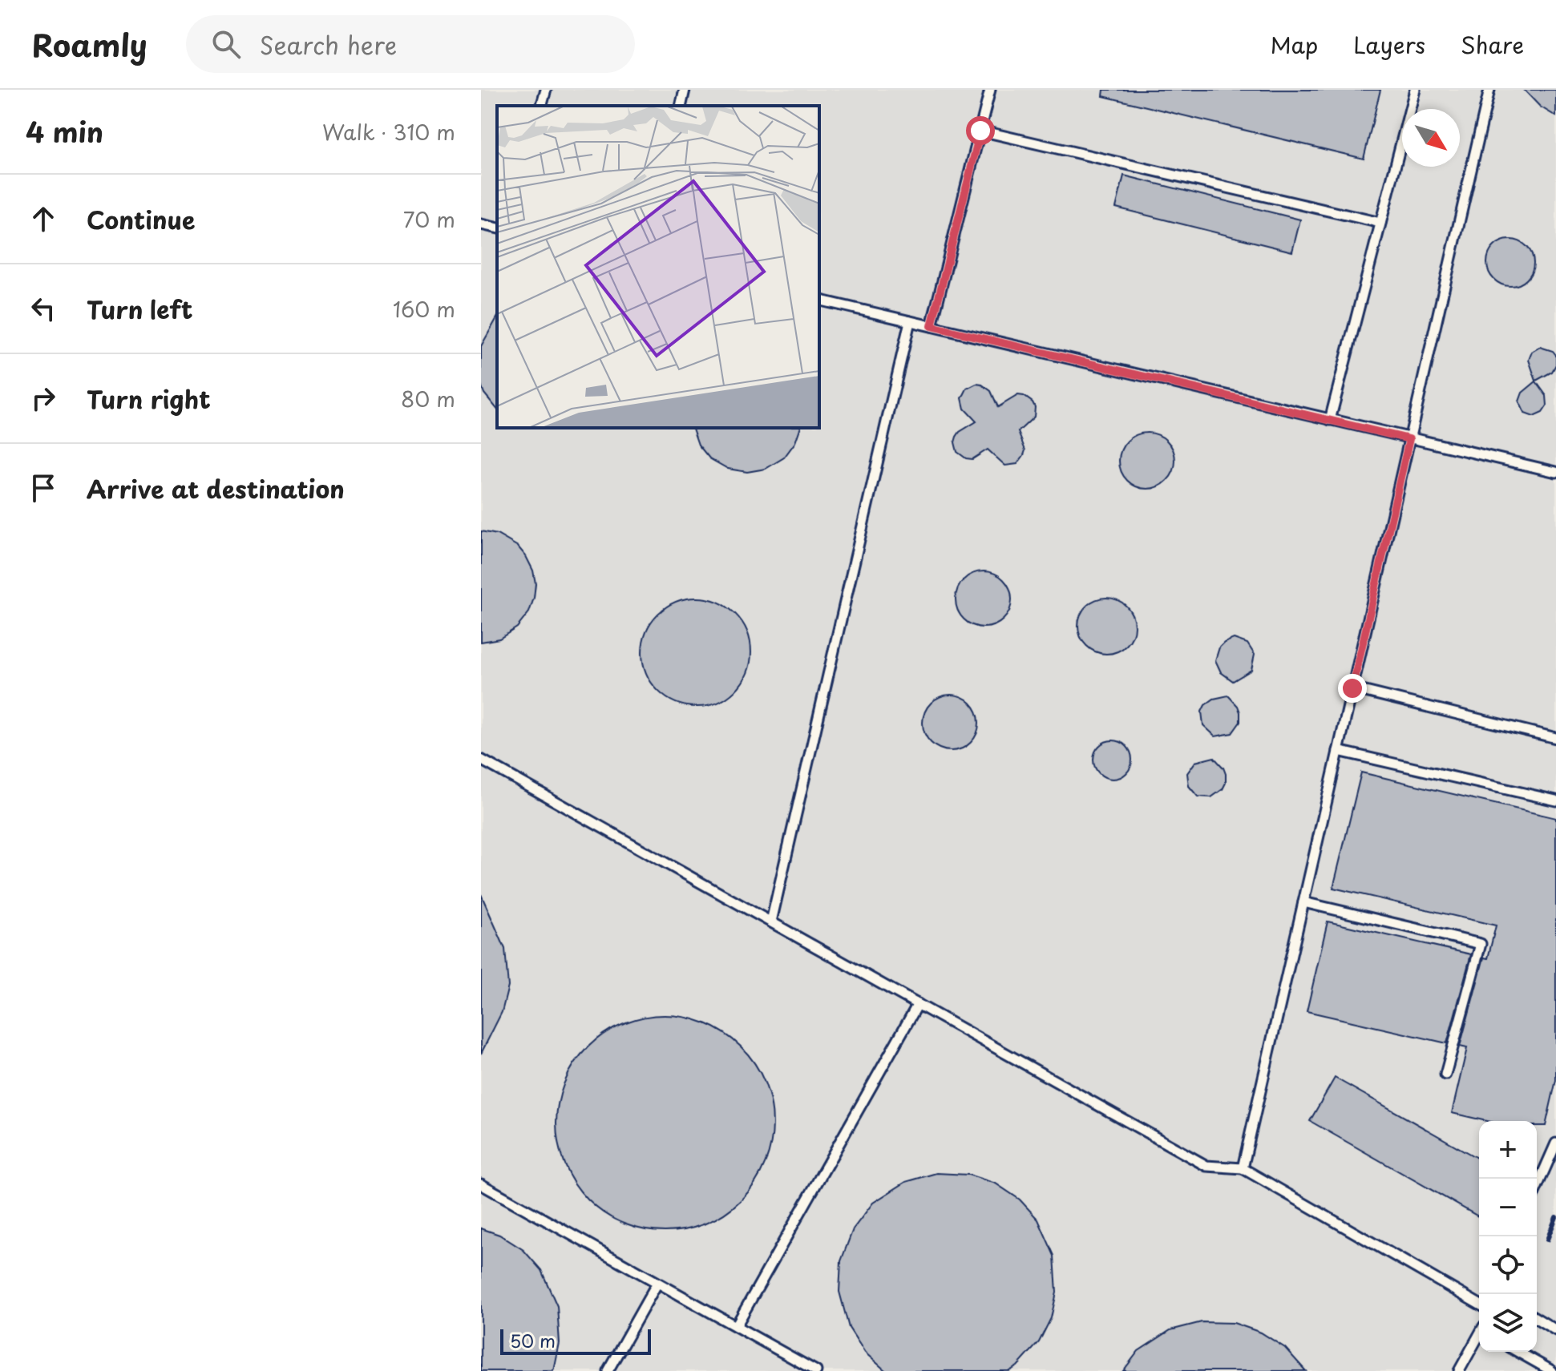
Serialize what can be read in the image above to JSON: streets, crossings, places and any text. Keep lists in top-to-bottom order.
{
  "scale_bar": "50 m",
  "north": "bottom right",
  "page": {
    "header": "Roamly",
    "search": "Search here",
    "nav": ["Map", "Layers", "Share"],
    "heading": ["4 min", "Walk · 310 m"],
    "list": [
      ["Continue", "70 m"],
      ["Turn left", "160 m"],
      ["Turn right", "80 m"],
      "Arrive at destination"
    ],
    "map_buttons": ["+", "−"],
    "scale": "50 m"
  }
}
